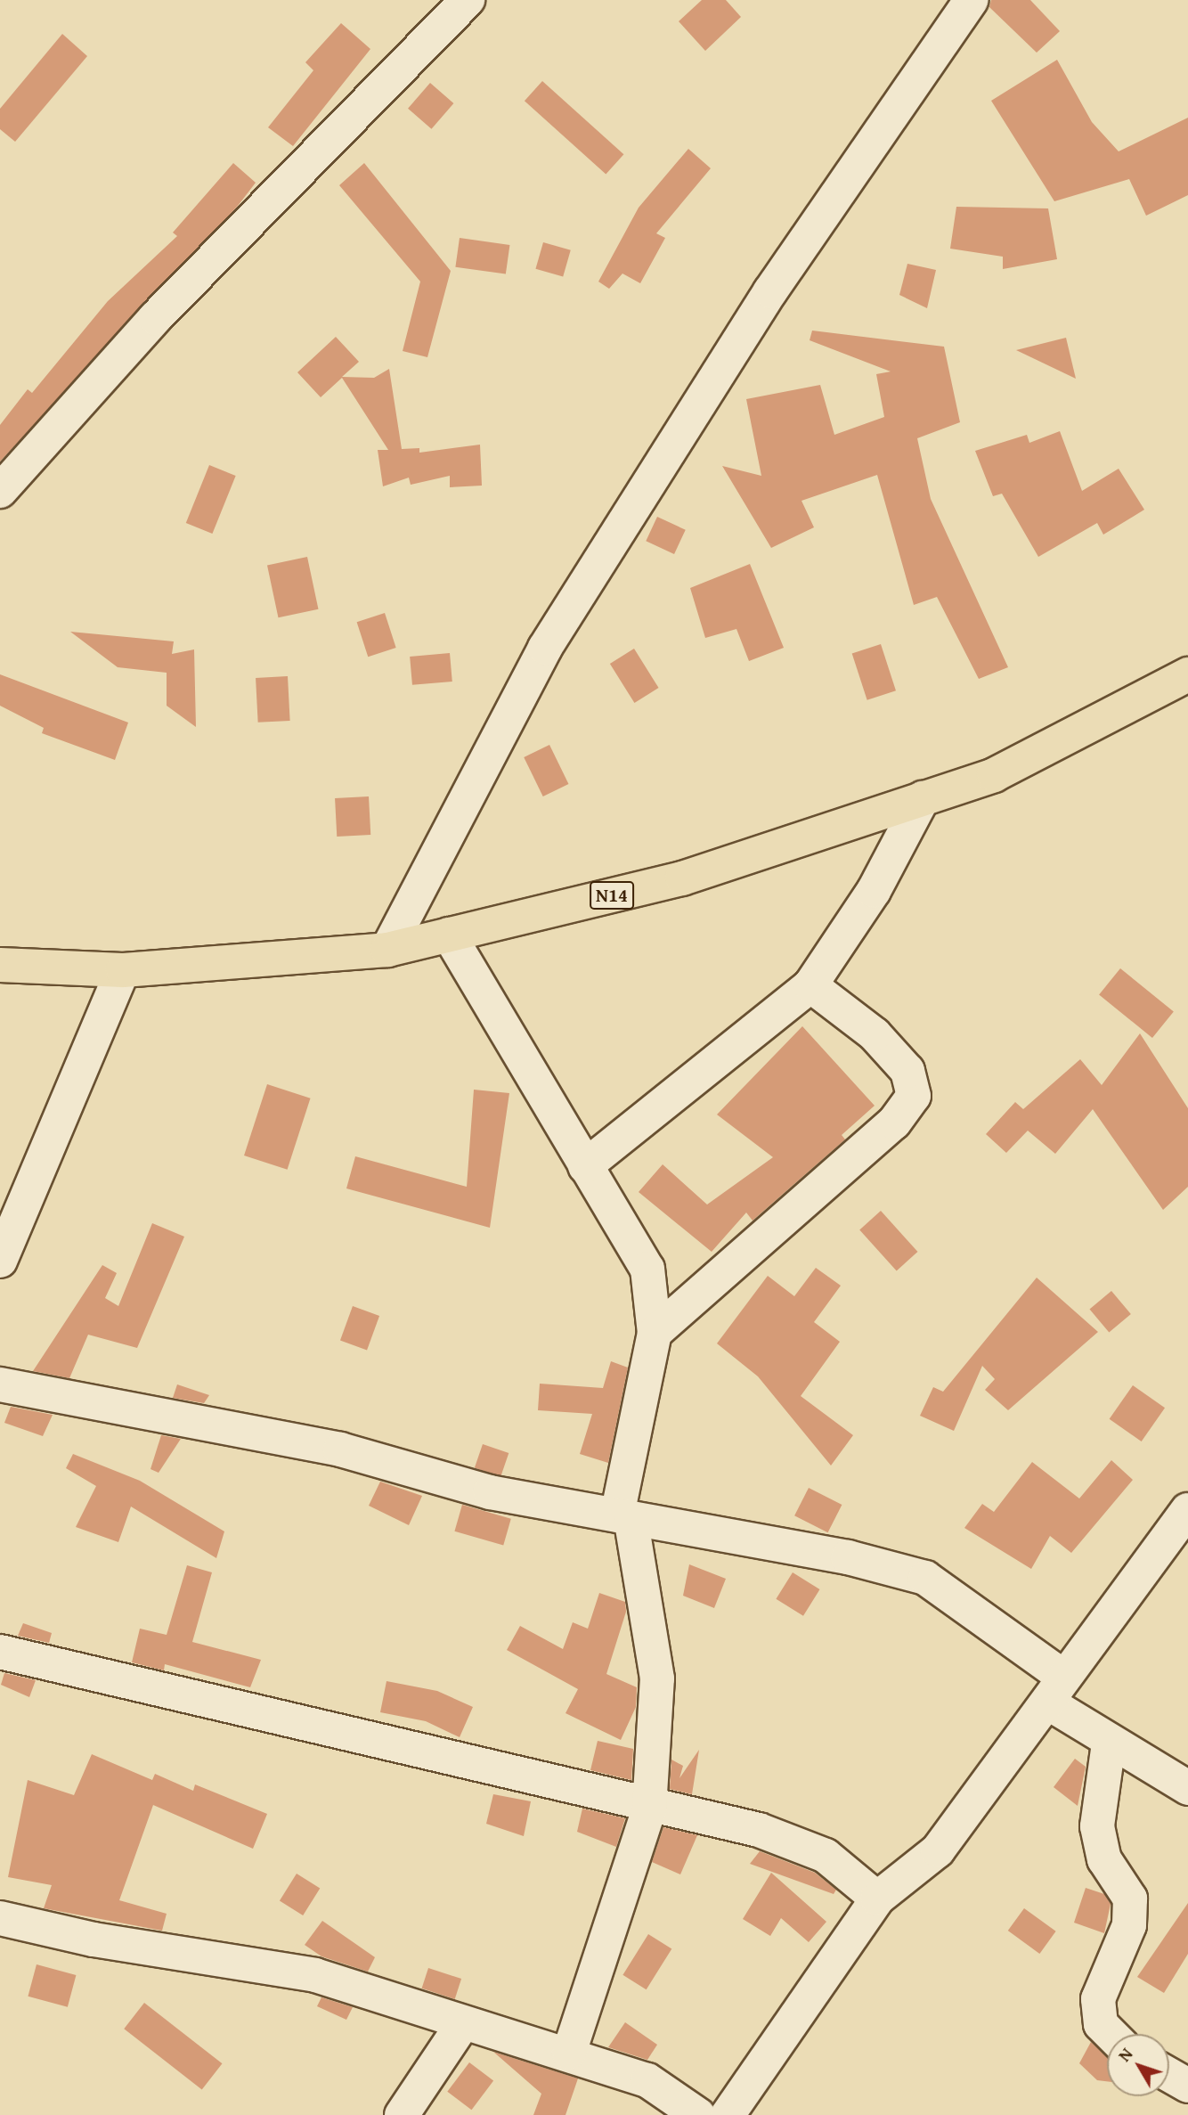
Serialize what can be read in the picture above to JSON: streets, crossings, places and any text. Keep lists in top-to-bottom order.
{
  "streets": {
    "main road": ["N14"]
  },
  "north": "top left"
}
